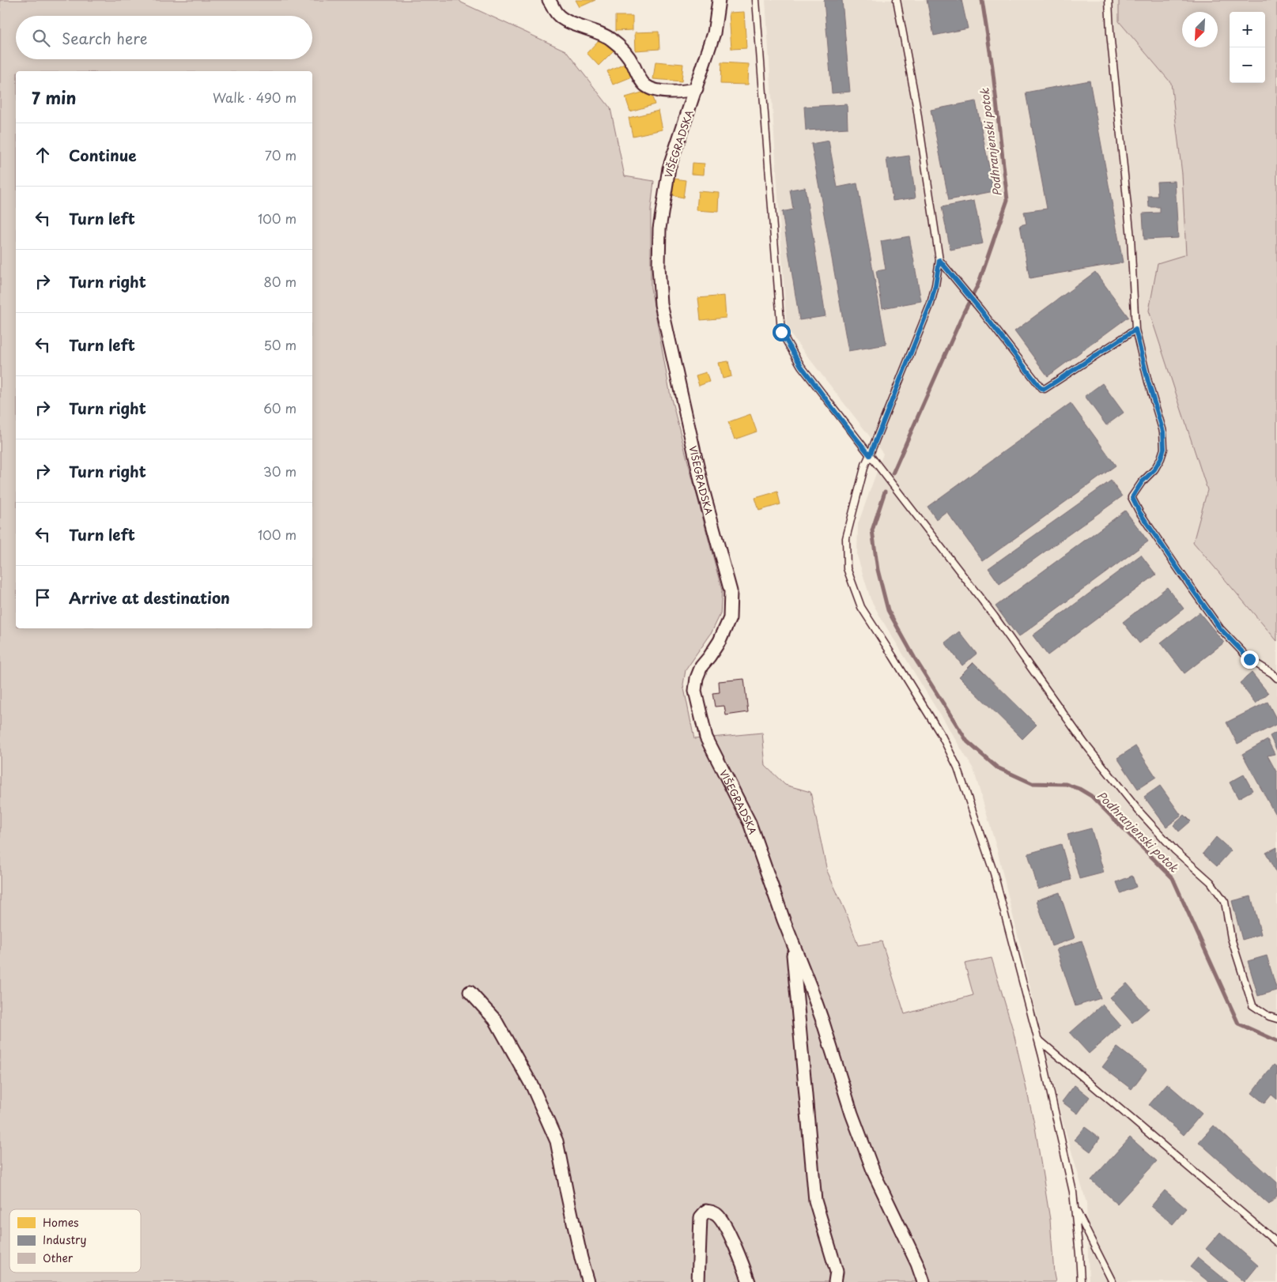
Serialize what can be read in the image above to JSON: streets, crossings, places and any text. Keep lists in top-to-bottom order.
{
  "streets": {
    "street": ["VIŠEGRADSKA"]
  },
  "water": ["Podhranjenski potok"],
  "legend": ["Homes", "Industry", "Other"],
  "north": "bottom left",
  "page": {
    "map_buttons": ["+", "−"],
    "search": "Search here",
    "heading": ["7 min", "Walk · 490 m"],
    "list": [
      ["Continue", "70 m"],
      ["Turn left", "100 m"],
      ["Turn right", "80 m"],
      ["Turn left", "50 m"],
      ["Turn right", "60 m"],
      ["Turn right", "30 m"],
      ["Turn left", "100 m"],
      "Arrive at destination"
    ]
  }
}
